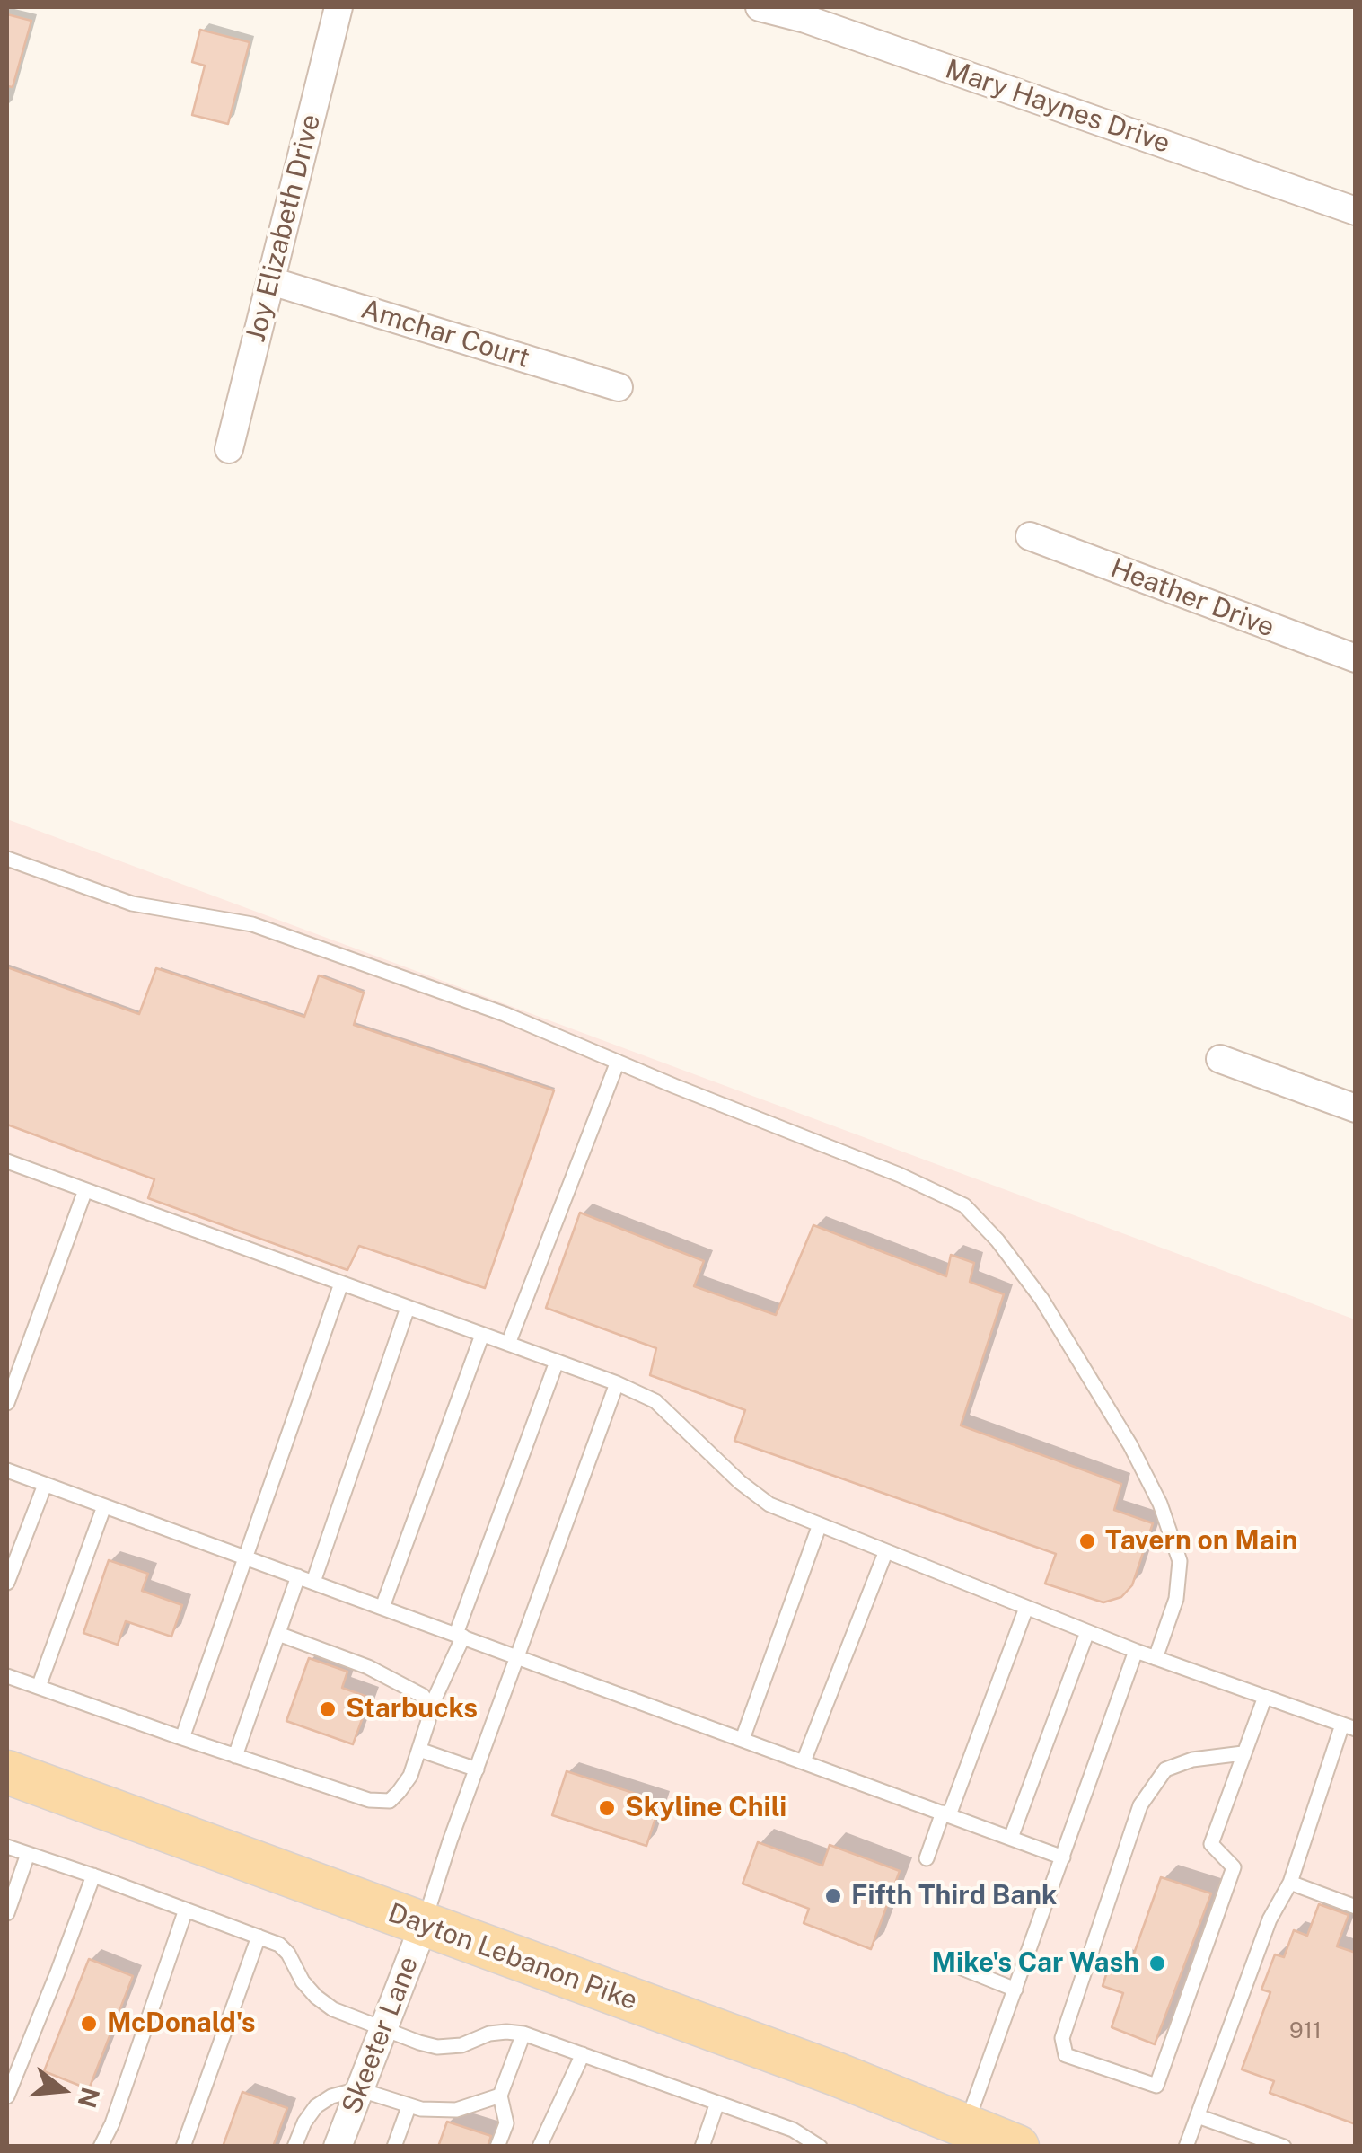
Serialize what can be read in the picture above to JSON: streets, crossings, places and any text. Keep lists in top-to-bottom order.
{
  "streets": {
    "main road": ["Dayton Lebanon Pike"],
    "street": [
      "Mary Haynes Drive",
      "Joy Elizabeth Drive",
      "Amchar Court",
      "Heather Drive",
      "Skeeter Lane"
    ]
  },
  "crossings": [
    ["Joy Elizabeth Drive", "Amchar Court"],
    ["Dayton Lebanon Pike", "Skeeter Lane"]
  ],
  "places": [
    "Tavern on Main",
    "Starbucks",
    "Skyline Chili",
    "Fifth Third Bank",
    "Mike's Car Wash",
    "McDonald's"
  ],
  "house_numbers": ["911"],
  "north": "right"
}
